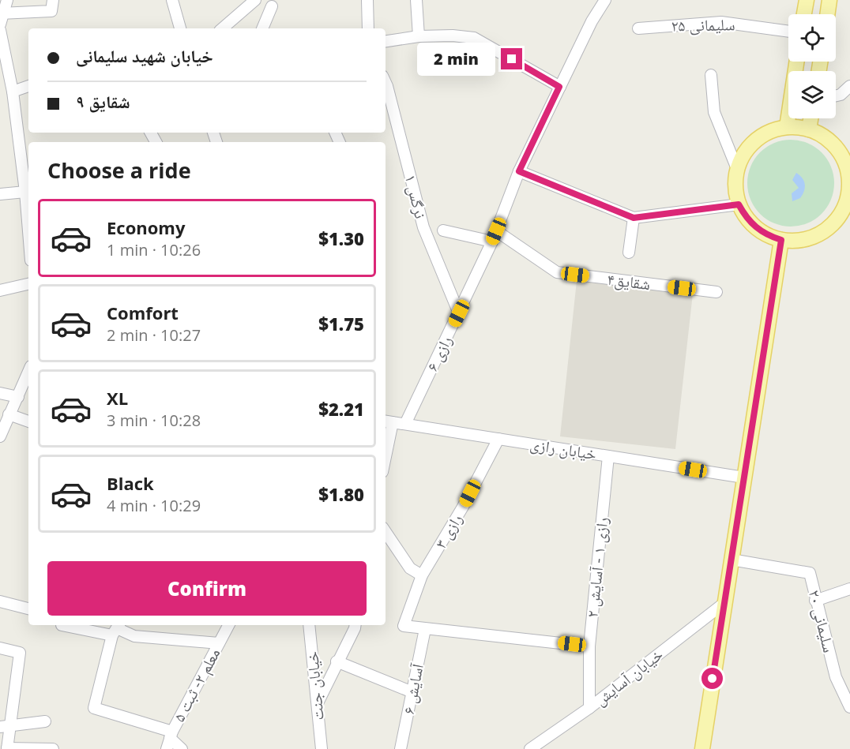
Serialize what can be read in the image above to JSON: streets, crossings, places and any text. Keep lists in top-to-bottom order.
{
  "streets": {
    "street": [
      "سلیمانی ۲۵",
      "نرگس ۱",
      "شقایق۴",
      "رازی ۶",
      "خیابان رازی",
      "رازی ۳",
      "رازی ۱ - آسایش ۲",
      "سلیمانی ۲۰",
      "خیابان آسایش",
      "معلم ۲- ثبت ۵",
      "خیابان جنت",
      "آسایش ۶"
    ]
  },
  "crossings": [
    ["نرگس ۱", "رازی ۶"],
    ["شقایق۴", "رازی ۶"],
    ["رازی ۶", "خیابان رازی"],
    ["خیابان رازی", "رازی ۳"],
    ["خیابان رازی", "رازی ۱ - آسایش ۲"],
    ["رازی ۳", "آسایش ۶"],
    ["رازی ۱ - آسایش ۲", "خیابان آسایش"]
  ],
  "page": {
    "banner": ["خیابان شهید سلیمانی", "شقایق ۹"],
    "bubble": "2 min",
    "heading": "Choose a ride",
    "list": [
      {
        "name": "Economy",
        "note": "1 min · 10:26",
        "value": "$1.30"
      },
      {
        "name": "Comfort",
        "note": "2 min · 10:27",
        "value": "$1.75"
      },
      {
        "name": "XL",
        "note": "3 min · 10:28",
        "value": "$2.21"
      },
      {
        "name": "Black",
        "note": "4 min · 10:29",
        "value": "$1.80"
      }
    ],
    "buttons": "Confirm"
  }
}
